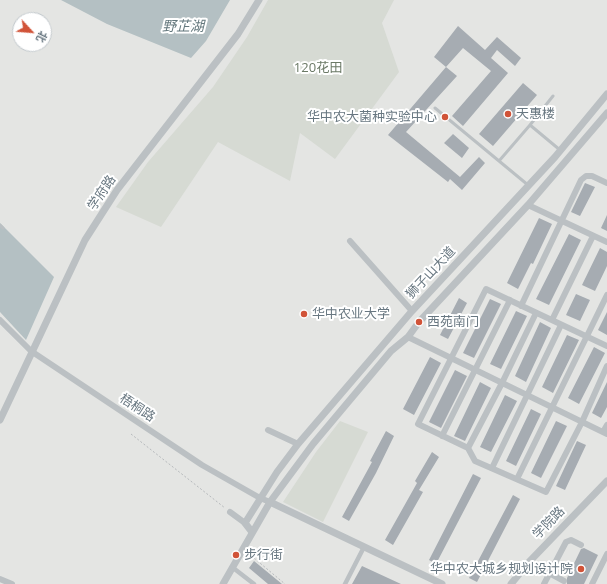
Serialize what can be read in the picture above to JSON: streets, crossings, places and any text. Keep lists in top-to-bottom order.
{
  "streets": {
    "street": [
      "学府路",
      "狮子山大道",
      "梧桐路",
      "学院路"
    ]
  },
  "crossings": [
    ["学府路", "梧桐路"],
    ["狮子山大道", "梧桐路"]
  ],
  "water": ["野芷湖"],
  "parks": ["120花田"],
  "places": [
    "天惠楼",
    "华中农大菌种实验中心",
    "华中农业大学",
    "西苑南门",
    "步行街",
    "华中农大城乡规划设计院"
  ],
  "north": "bottom right"
}
